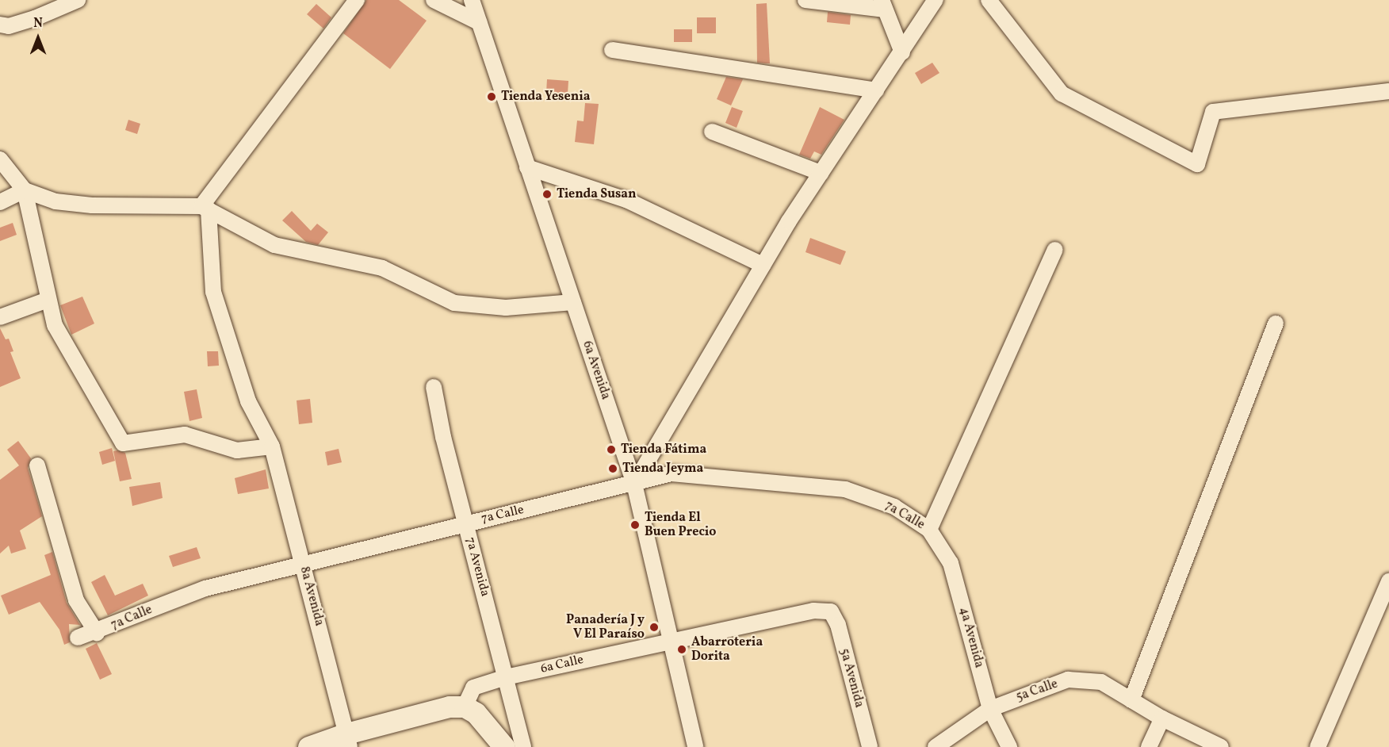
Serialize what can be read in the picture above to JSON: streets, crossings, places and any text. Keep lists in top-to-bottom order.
{
  "streets": {
    "street": [
      "6a Avenida",
      "7a Calle",
      "7a Avenida",
      "8a Avenida",
      "4a Avenida",
      "6a Calle",
      "5a Avenida",
      "5a Calle"
    ]
  },
  "crossings": [
    ["6a Avenida", "7a Calle"],
    ["6a Avenida", "6a Calle"],
    ["7a Calle", "7a Avenida"],
    ["7a Calle", "8a Avenida"],
    ["7a Calle", "4a Avenida"],
    ["7a Avenida", "6a Calle"],
    ["4a Avenida", "5a Calle"],
    ["6a Calle", "5a Avenida"]
  ],
  "places": [
    "Tienda Yesenia",
    "Tienda Susan",
    "Tienda Fátima",
    "Tienda Jeyma",
    "Tienda El Buen Precio",
    "Panadería J y V El Paraíso",
    "Abarroteria Dorita"
  ],
  "north": "top"
}
